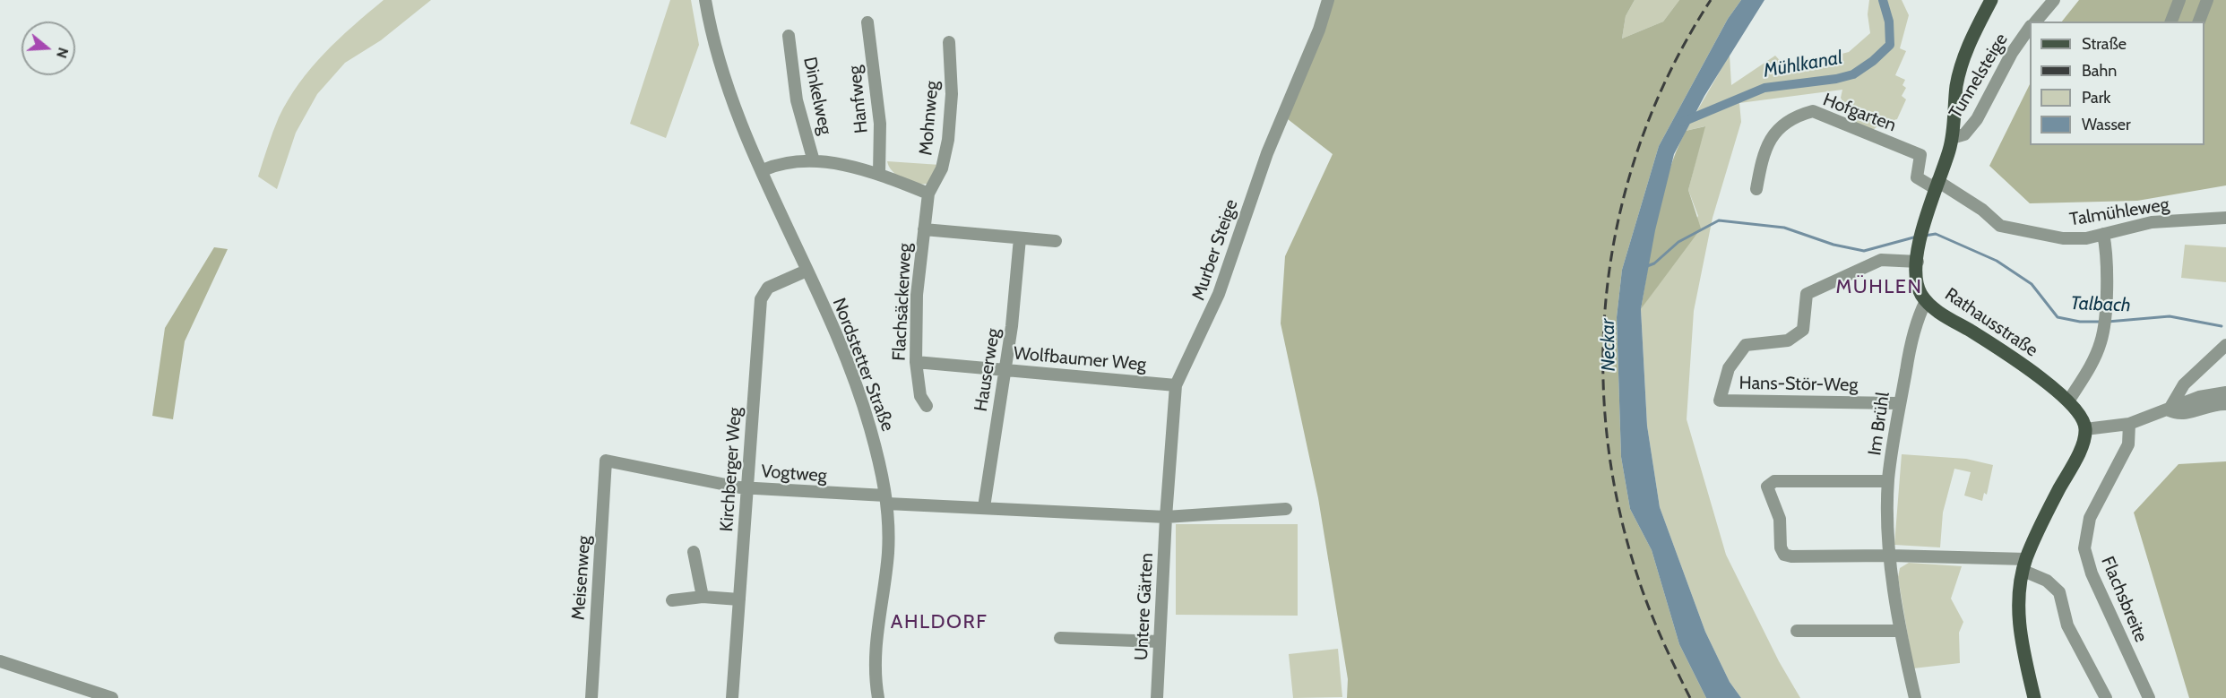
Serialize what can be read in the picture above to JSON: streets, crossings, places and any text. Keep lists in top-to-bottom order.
{
  "streets": {
    "main road": ["Rathausstraße"],
    "street": [
      "Tunnelsteige",
      "Dinkelweg",
      "Hanfweg",
      "Hofgarten",
      "Mohnweg",
      "Talmühleweg",
      "Murber Steige",
      "Flachsäckerweg",
      "Wolfbaumer Weg",
      "Nordstetter Straße",
      "Hauserweg",
      "Hans-Stör-Weg",
      "Im Brühl",
      "Kirchberger Weg",
      "Vogtweg",
      "Meisenweg",
      "Flachsbreite",
      "Untere Gärten"
    ]
  },
  "crossings": [
    ["Tunnelsteige", "Rathausstraße"],
    ["Hofgarten", "Talmühleweg"],
    ["Hofgarten", "Rathausstraße"],
    ["Mohnweg", "Flachsäckerweg"],
    ["Talmühleweg", "Rathausstraße"],
    ["Murber Steige", "Wolfbaumer Weg"],
    ["Murber Steige", "Untere Gärten"],
    ["Flachsäckerweg", "Wolfbaumer Weg"],
    ["Rathausstraße", "Hans-Stör-Weg"],
    ["Rathausstraße", "Im Brühl"],
    ["Wolfbaumer Weg", "Hauserweg"],
    ["Nordstetter Straße", "Kirchberger Weg"],
    ["Nordstetter Straße", "Vogtweg"],
    ["Hans-Stör-Weg", "Im Brühl"],
    ["Kirchberger Weg", "Vogtweg"],
    ["Vogtweg", "Meisenweg"]
  ],
  "districts": ["MÜHLEN", "AHLDORF"],
  "water": ["Mühlkanal", "Talbach", "Neckar"],
  "legend": [
    "Straße",
    "Bahn",
    "Park",
    "Wasser"
  ],
  "north": "right"
}
